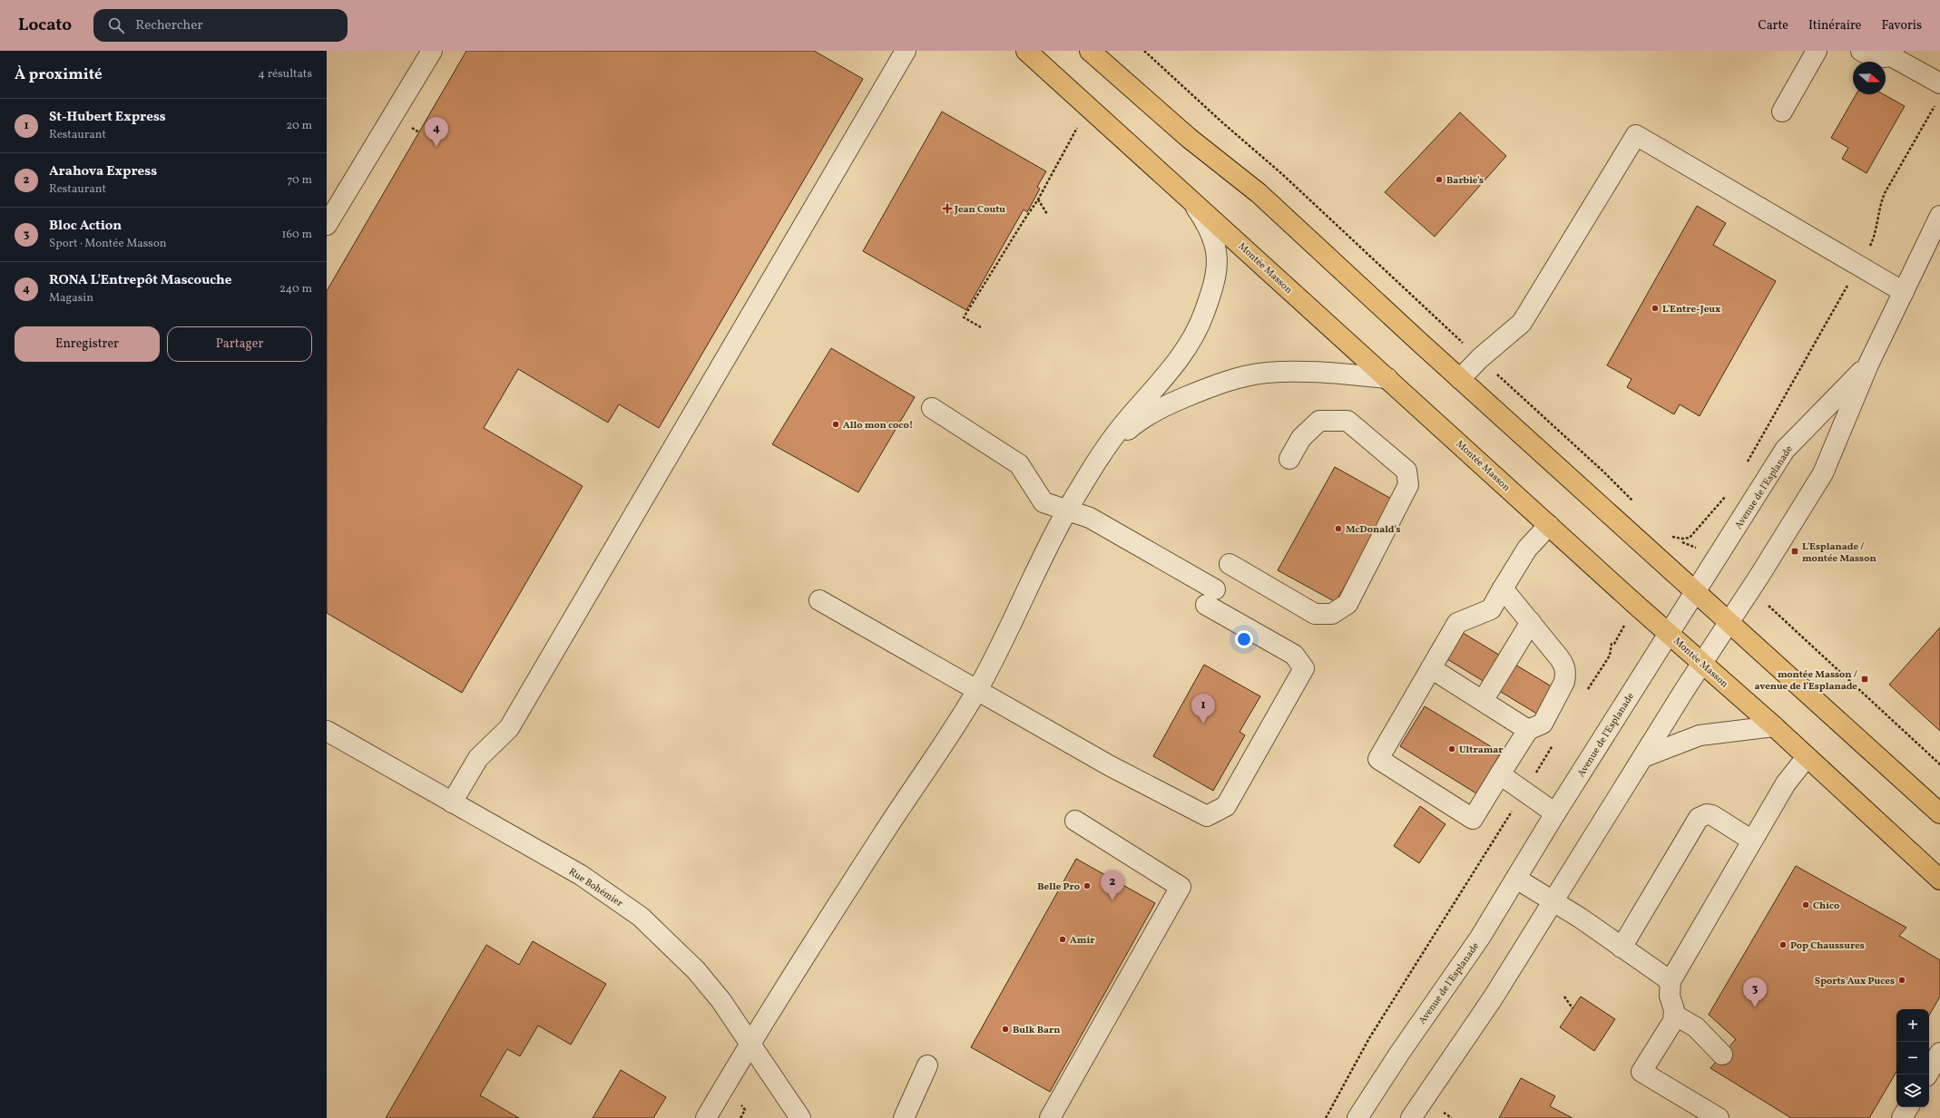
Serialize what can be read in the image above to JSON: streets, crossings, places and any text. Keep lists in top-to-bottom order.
{
  "streets": {
    "main road": ["Montée Masson"],
    "street": ["Avenue de l'Esplanade", "Rue Bohémier"]
  },
  "crossings": [
    ["Montée Masson", "Avenue de l'Esplanade"]
  ],
  "places": {
    "other": [
      "Barbie's",
      "L'Entre-Jeux",
      "Allo mon coco!",
      "McDonald's",
      "Ultramar",
      "Belle Pro",
      "Chico",
      "Amir",
      "Pop Chaussures",
      "Sports Aux Puces",
      "Bulk Barn"
    ],
    "health": ["Jean Coutu"],
    "transit": ["L'Esplanade / montée Masson", "montée Masson / avenue de l'Esplanade"]
  },
  "north": "right",
  "page": {
    "header": "Locato",
    "search": "Rechercher",
    "nav": ["Carte", "Itinéraire", "Favoris"],
    "heading": ["À proximité", "4 résultats"],
    "list": [
      {
        "mark": "1",
        "name": "St-Hubert Express",
        "note": "Restaurant",
        "value": "20 m"
      },
      {
        "mark": "2",
        "name": "Arahova Express",
        "note": "Restaurant",
        "value": "70 m"
      },
      {
        "mark": "3",
        "name": "Bloc Action",
        "note": "Sport · Montée Masson",
        "value": "160 m"
      },
      {
        "mark": "4",
        "name": "RONA L'Entrepôt Mascouche",
        "note": "Magasin",
        "value": "240 m"
      }
    ],
    "pins": [
      "4",
      "1",
      "2",
      "3"
    ],
    "buttons": ["Enregistrer", "Partager"],
    "map_buttons": ["+", "−"]
  }
}
